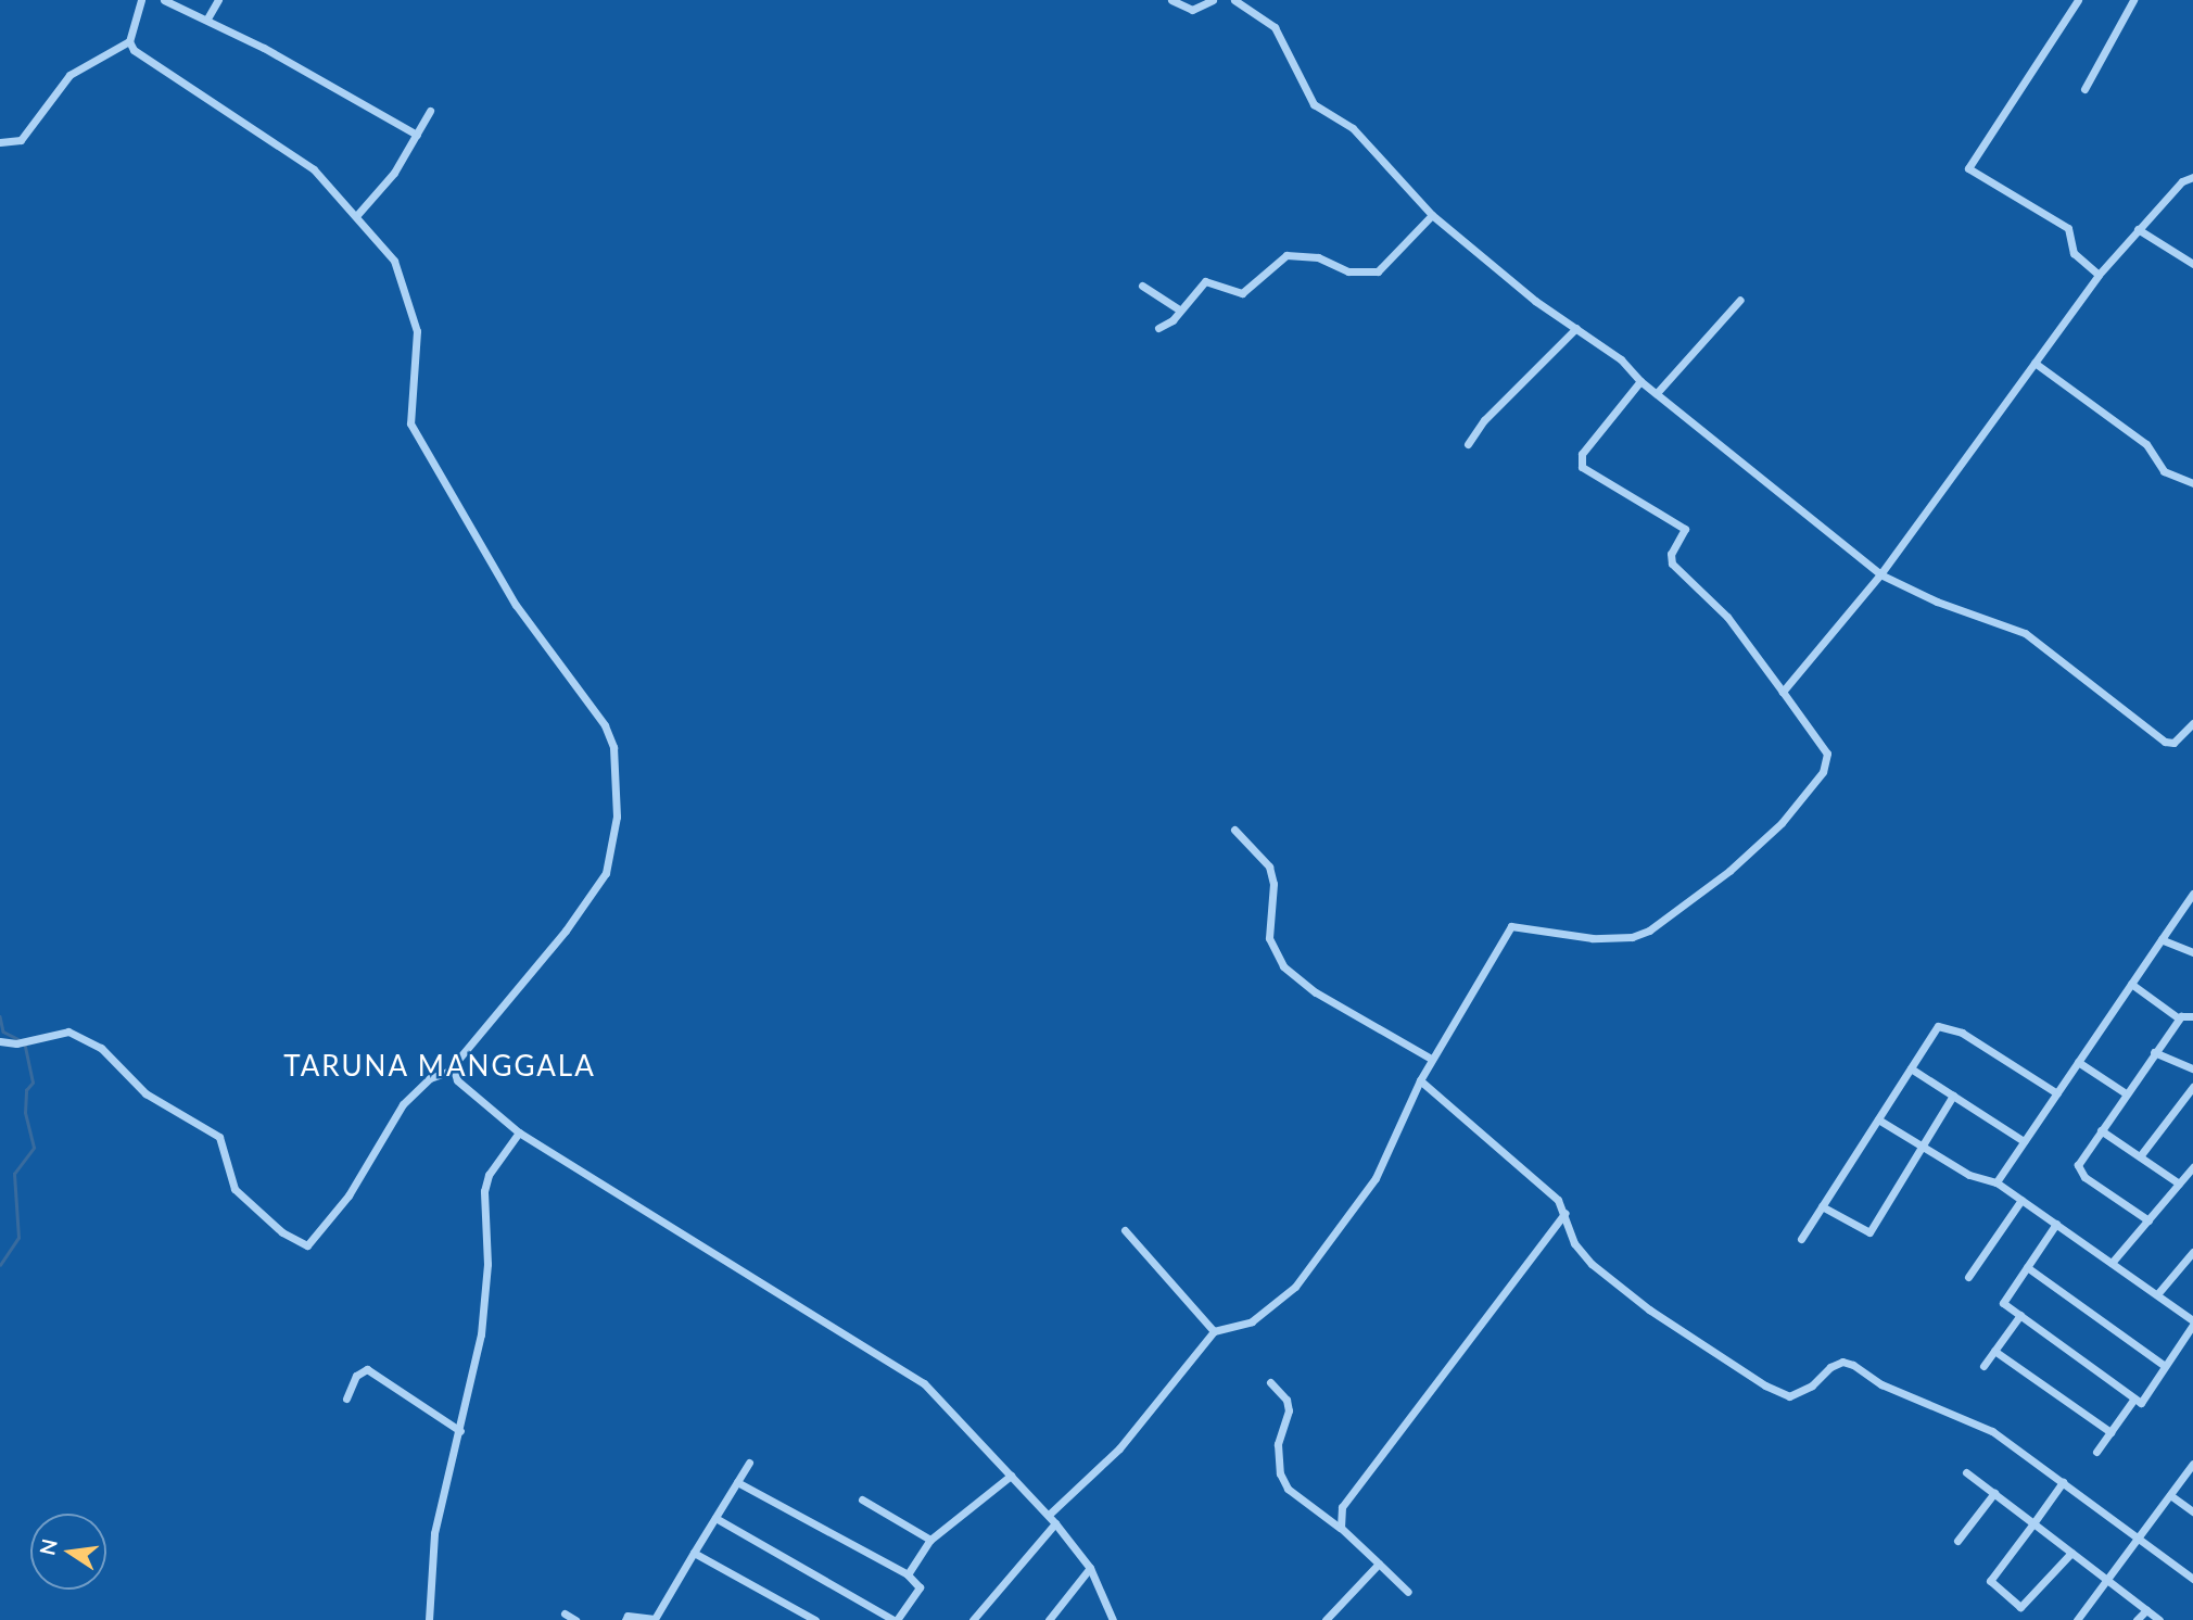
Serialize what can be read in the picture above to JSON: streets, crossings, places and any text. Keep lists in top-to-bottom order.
{
  "districts": ["TARUNA MANGGALA"],
  "north": "left"
}
